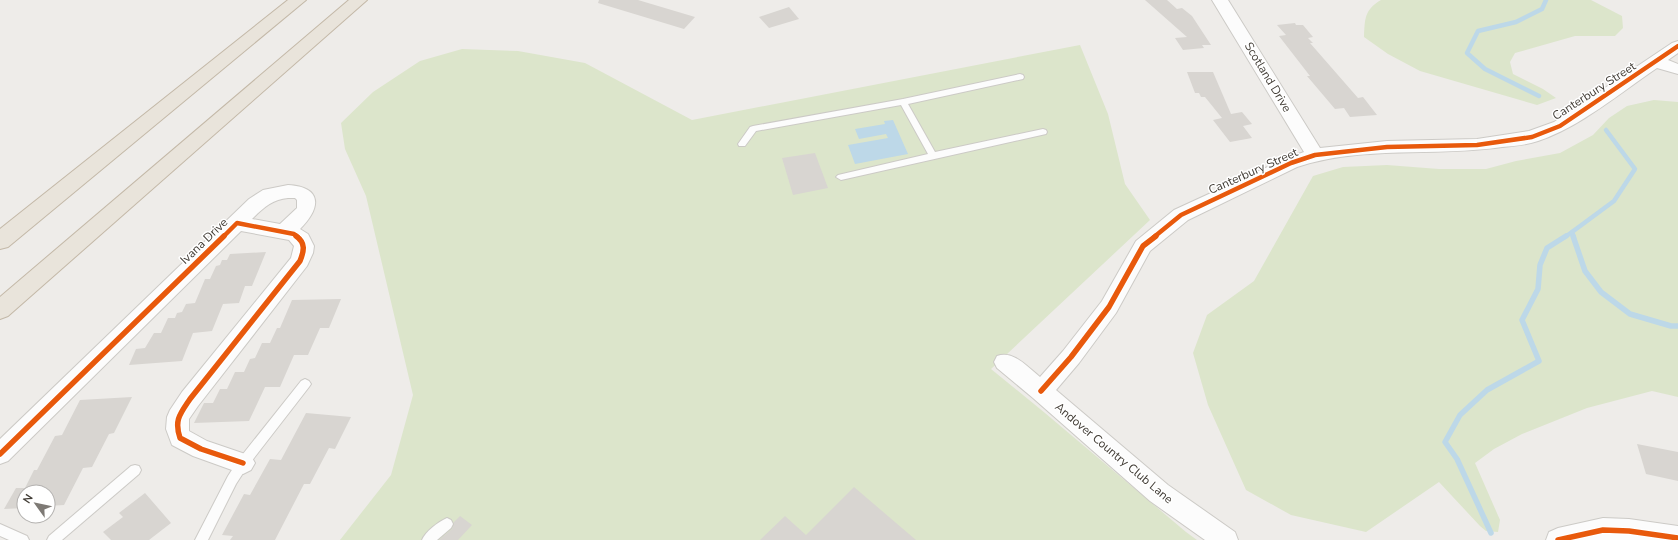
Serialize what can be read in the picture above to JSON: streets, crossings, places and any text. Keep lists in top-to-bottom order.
{
  "streets": {
    "street": [
      "Scotland Drive",
      "Canterbury Street",
      "Ivana Drive",
      "Andover Country Club Lane"
    ]
  },
  "crossings": [
    ["Scotland Drive", "Canterbury Street"],
    ["Canterbury Street", "Andover Country Club Lane"]
  ],
  "north": "top left"
}
